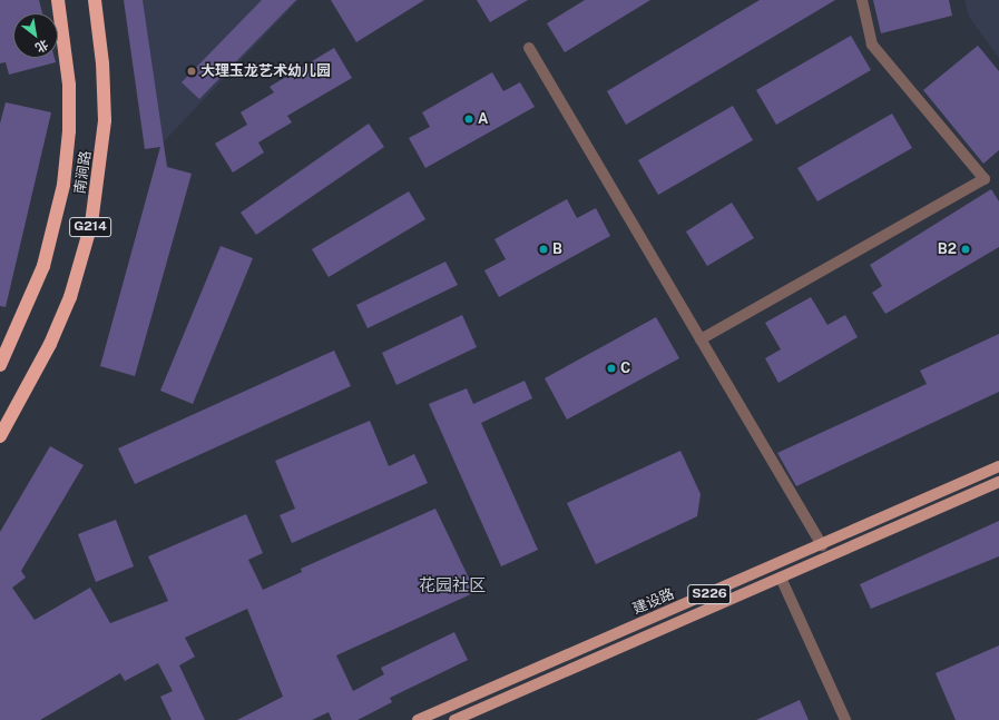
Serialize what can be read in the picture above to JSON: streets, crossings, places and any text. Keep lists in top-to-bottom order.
{
  "streets": {
    "highway": ["南涧路", "G214"],
    "main road": ["S226", "建设路"]
  },
  "districts": ["花园社区"],
  "places": [
    "大理玉龙艺术幼儿园",
    "A",
    "B",
    "B2",
    "C"
  ],
  "north": "bottom right"
}
